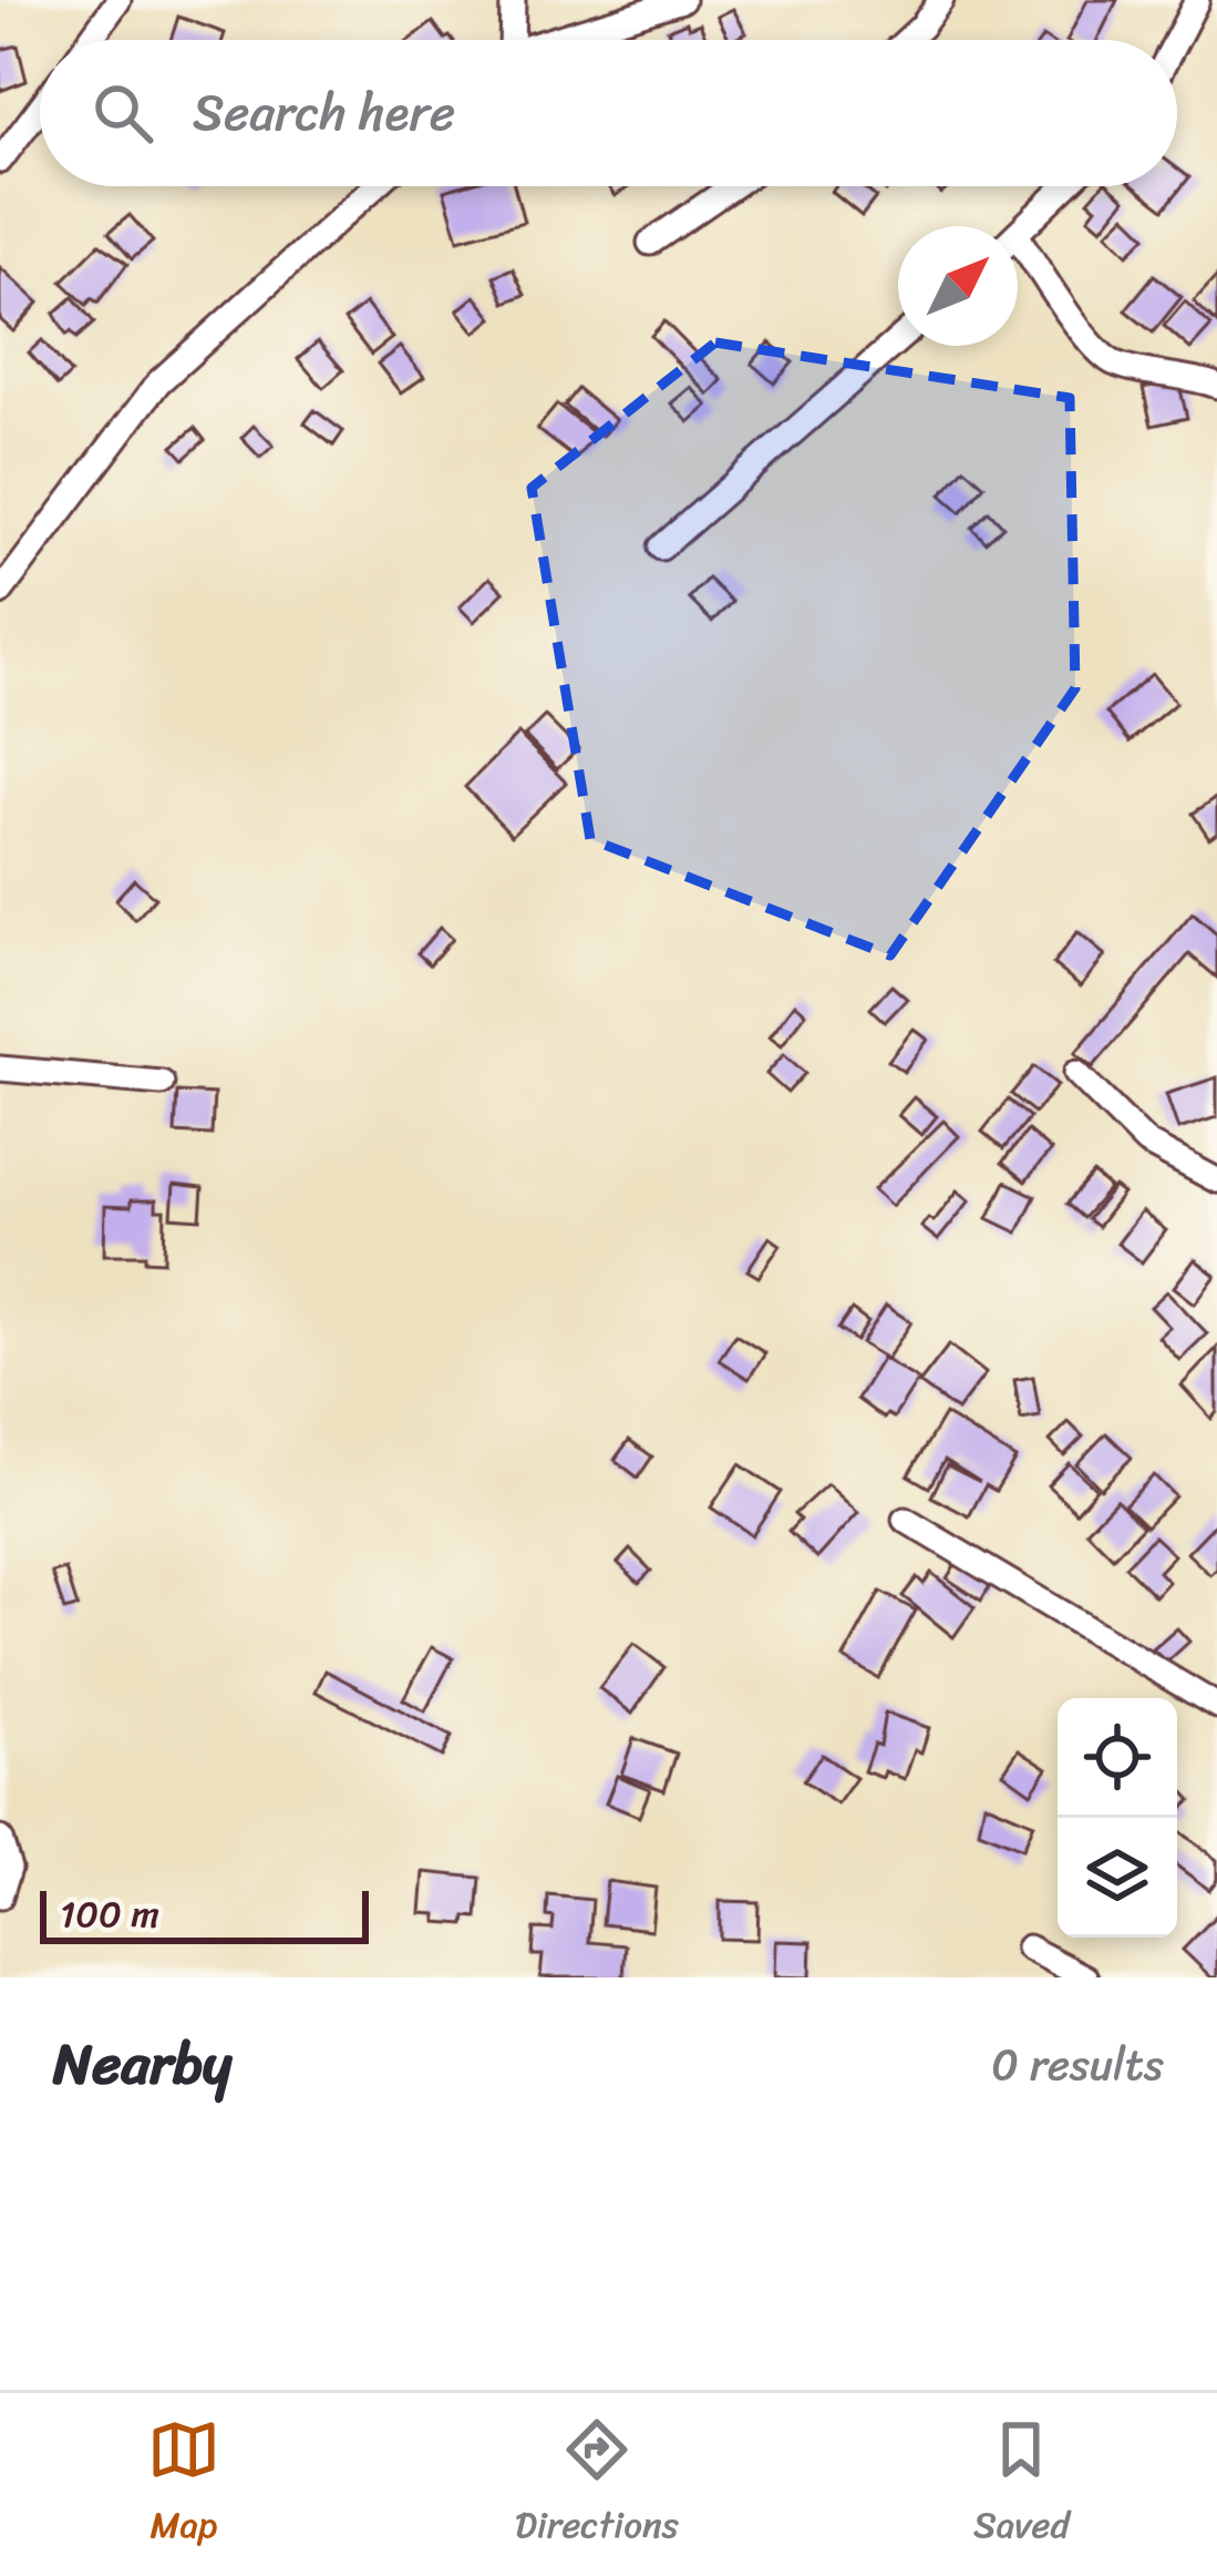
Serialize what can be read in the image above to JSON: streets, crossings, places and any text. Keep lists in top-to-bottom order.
{
  "scale_bar": "100 m",
  "north": "top right",
  "page": {
    "search": "Search here",
    "scale": "100 m",
    "heading": ["Nearby", "0 results"],
    "nav": ["Map", "Directions", "Saved"]
  }
}
